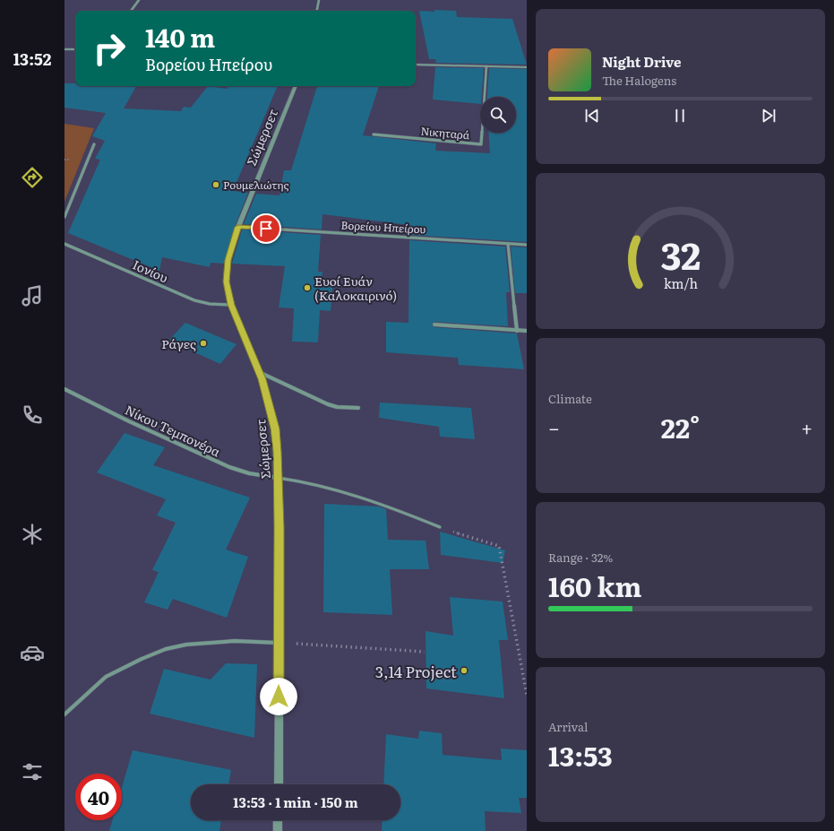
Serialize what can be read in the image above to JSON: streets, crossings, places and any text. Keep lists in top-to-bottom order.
{
  "streets": {
    "street": [
      "Νικηταρά",
      "Σώμερσετ",
      "Βορείου Ηπείρου",
      "Ιονίου",
      "Νίκου Τεμπονέρα"
    ]
  },
  "crossings": [
    ["Σώμερσετ", "Βορείου Ηπείρου"],
    ["Σώμερσετ", "Ιονίου"],
    ["Σώμερσετ", "Νίκου Τεμπονέρα"]
  ],
  "places": [
    "Ρουμελιώτης",
    "Ευοί Ευάν (Καλοκαιρινό)",
    "Ράγες",
    "3,14 Project"
  ],
  "page": {
    "tabs": "13:52",
    "turn": ["140 m", "Βορείου Ηπείρου"],
    "song": ["Night Drive", "The Halogens"],
    "tile": [
      "Climate",
      ["Range · 32%", "160 km"],
      ["Arrival", "13:53"]
    ],
    "heat": ["−", "22°", "+"],
    "limit": "40",
    "trip": "13:53 · 1 min · 150 m",
    "gauge": ["32", "km/h"]
  }
}
